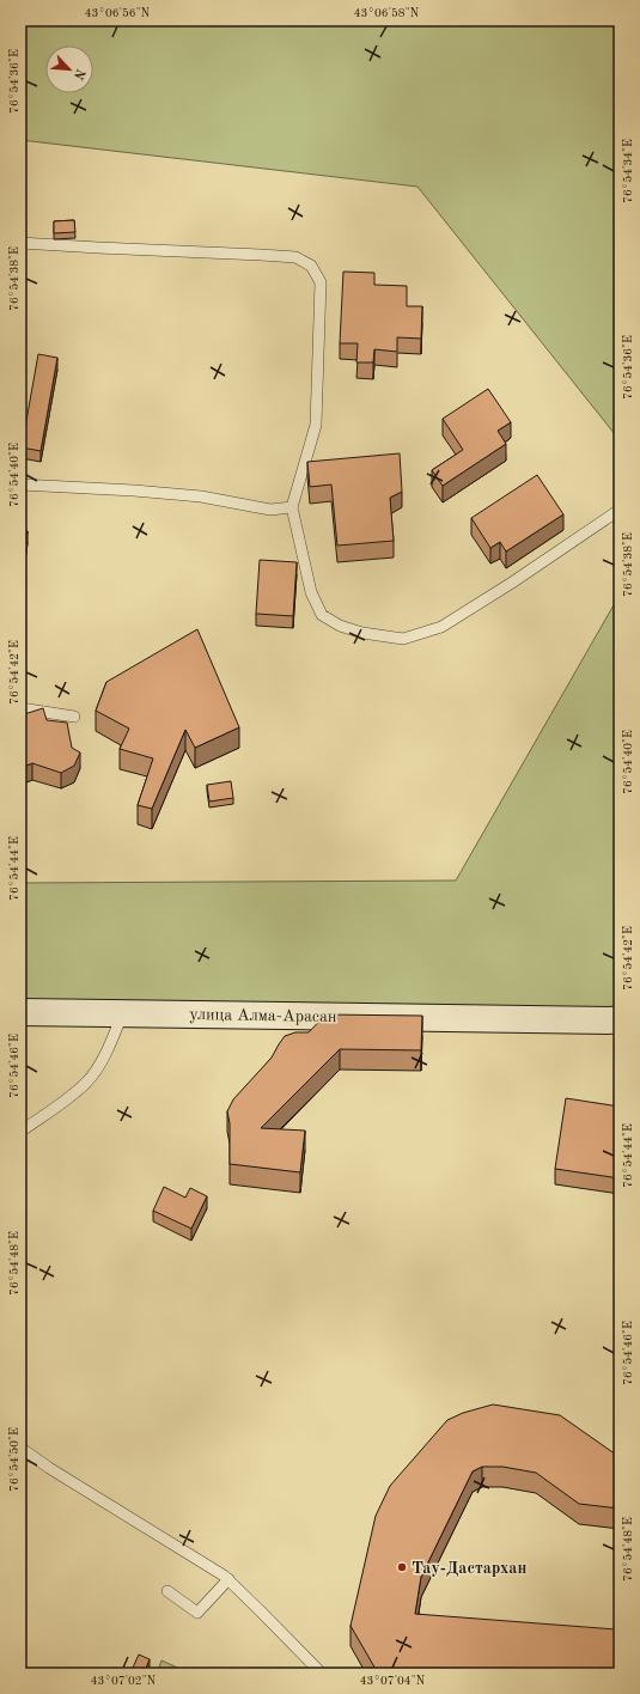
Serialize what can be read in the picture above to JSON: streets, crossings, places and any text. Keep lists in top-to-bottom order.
{
  "streets": {
    "main road": ["улица Алма-Арасан"]
  },
  "places": ["Тау-Дастархан"],
  "north": "bottom right",
  "coordinates": [
    "43°06'56\"N",
    "43°06'58\"N",
    "76°54'36\"E",
    "76°54'34\"E",
    "76°54'38\"E",
    "76°54'40\"E",
    "76°54'42\"E",
    "76°54'44\"E",
    "76°54'46\"E",
    "76°54'48\"E",
    "76°54'50\"E",
    "43°07'02\"N",
    "43°07'04\"N"
  ]
}
